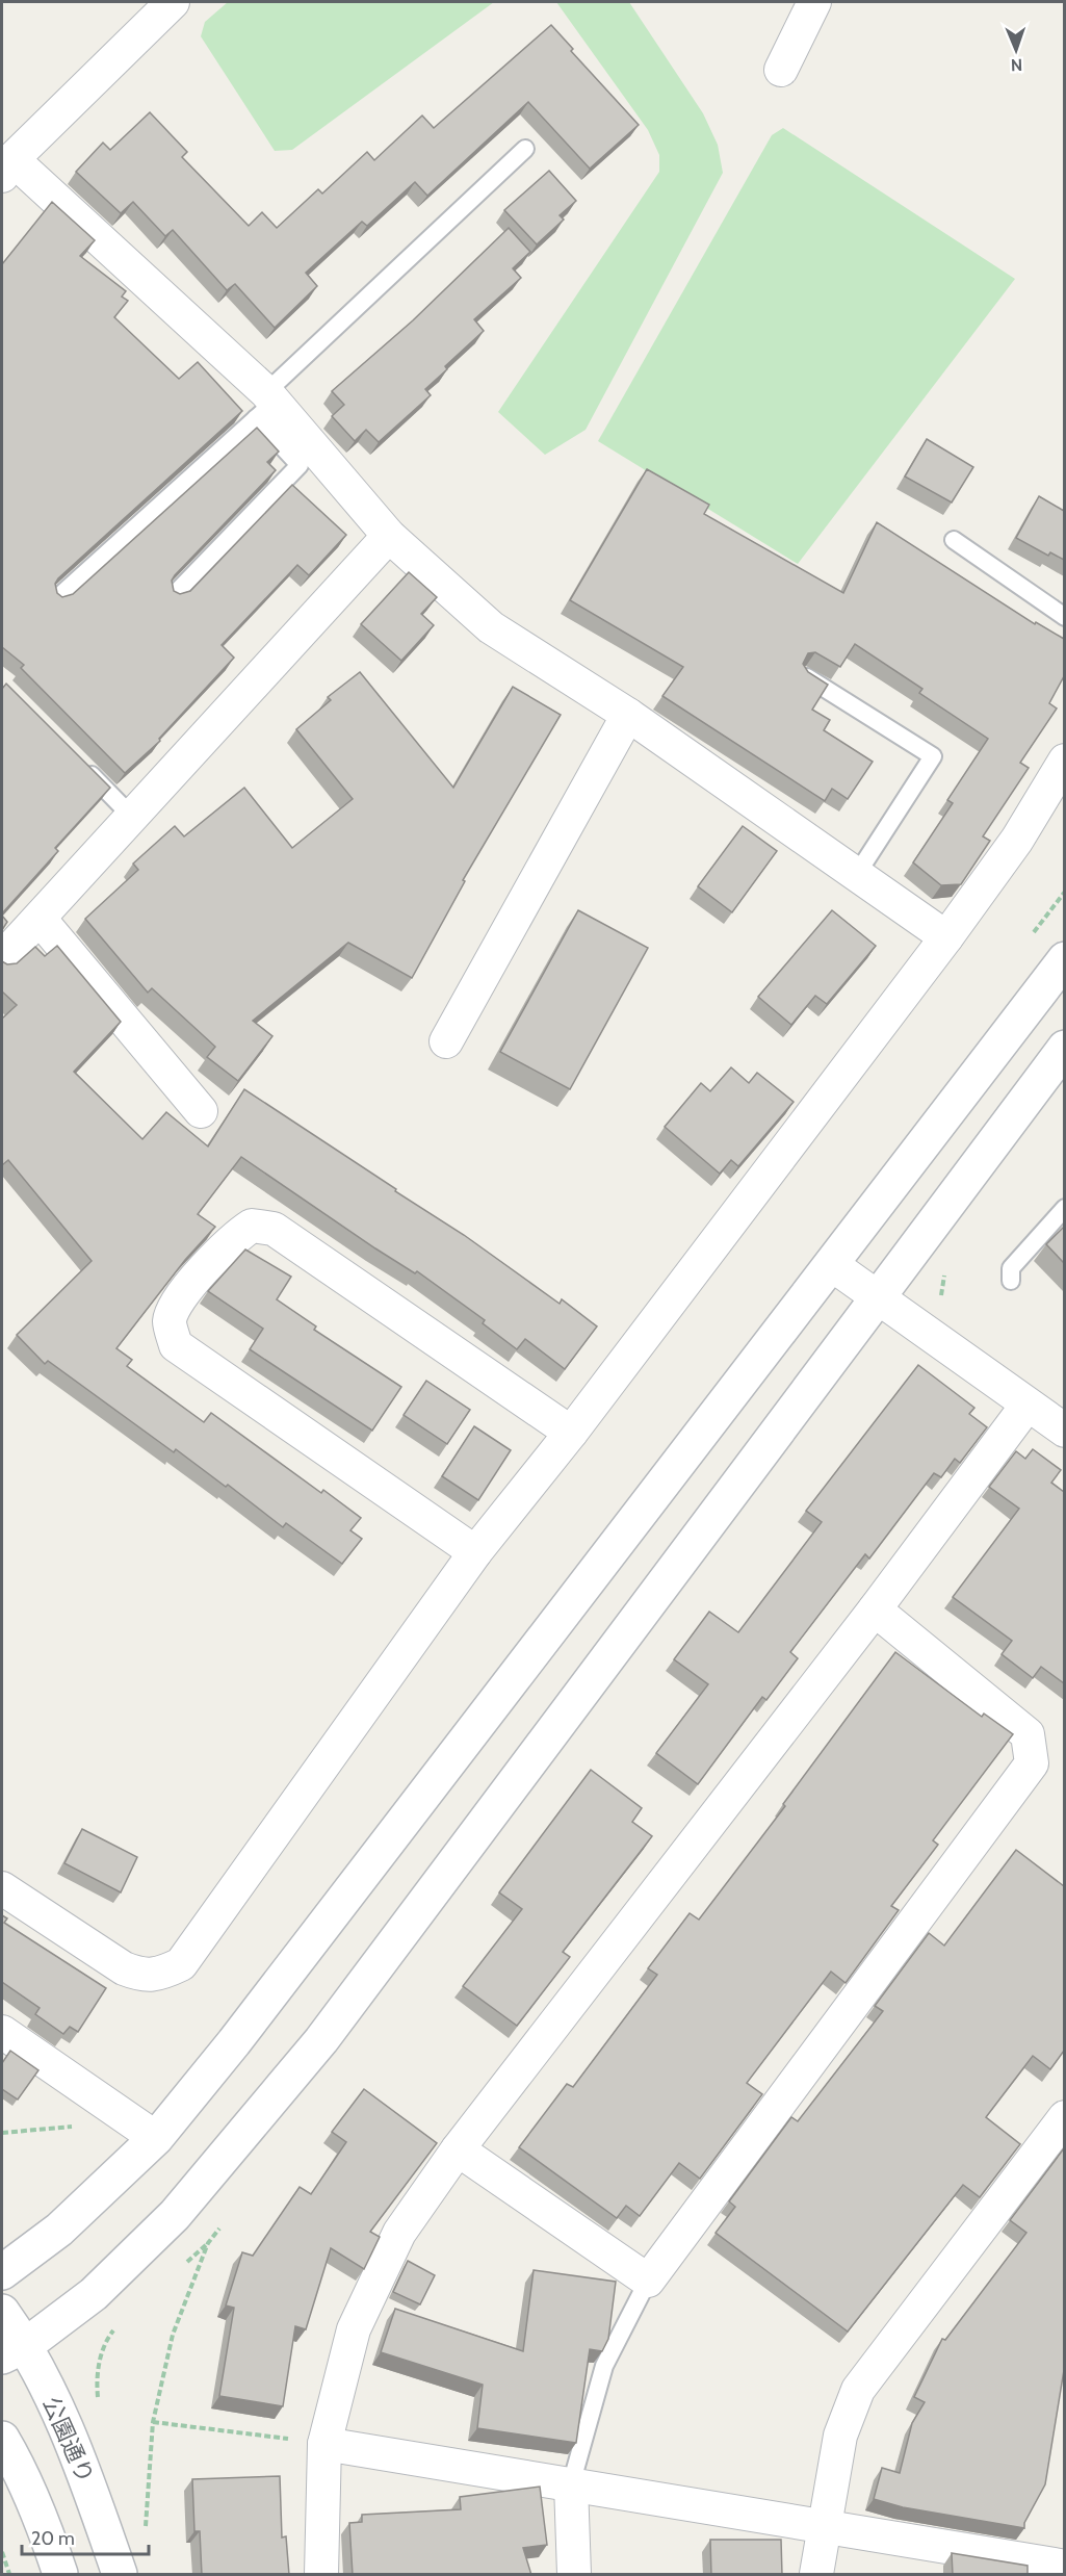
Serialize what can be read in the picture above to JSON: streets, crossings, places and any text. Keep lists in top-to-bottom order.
{
  "streets": {
    "street": ["公園通り"]
  },
  "scale_bar": "20 m",
  "north": "bottom"
}
